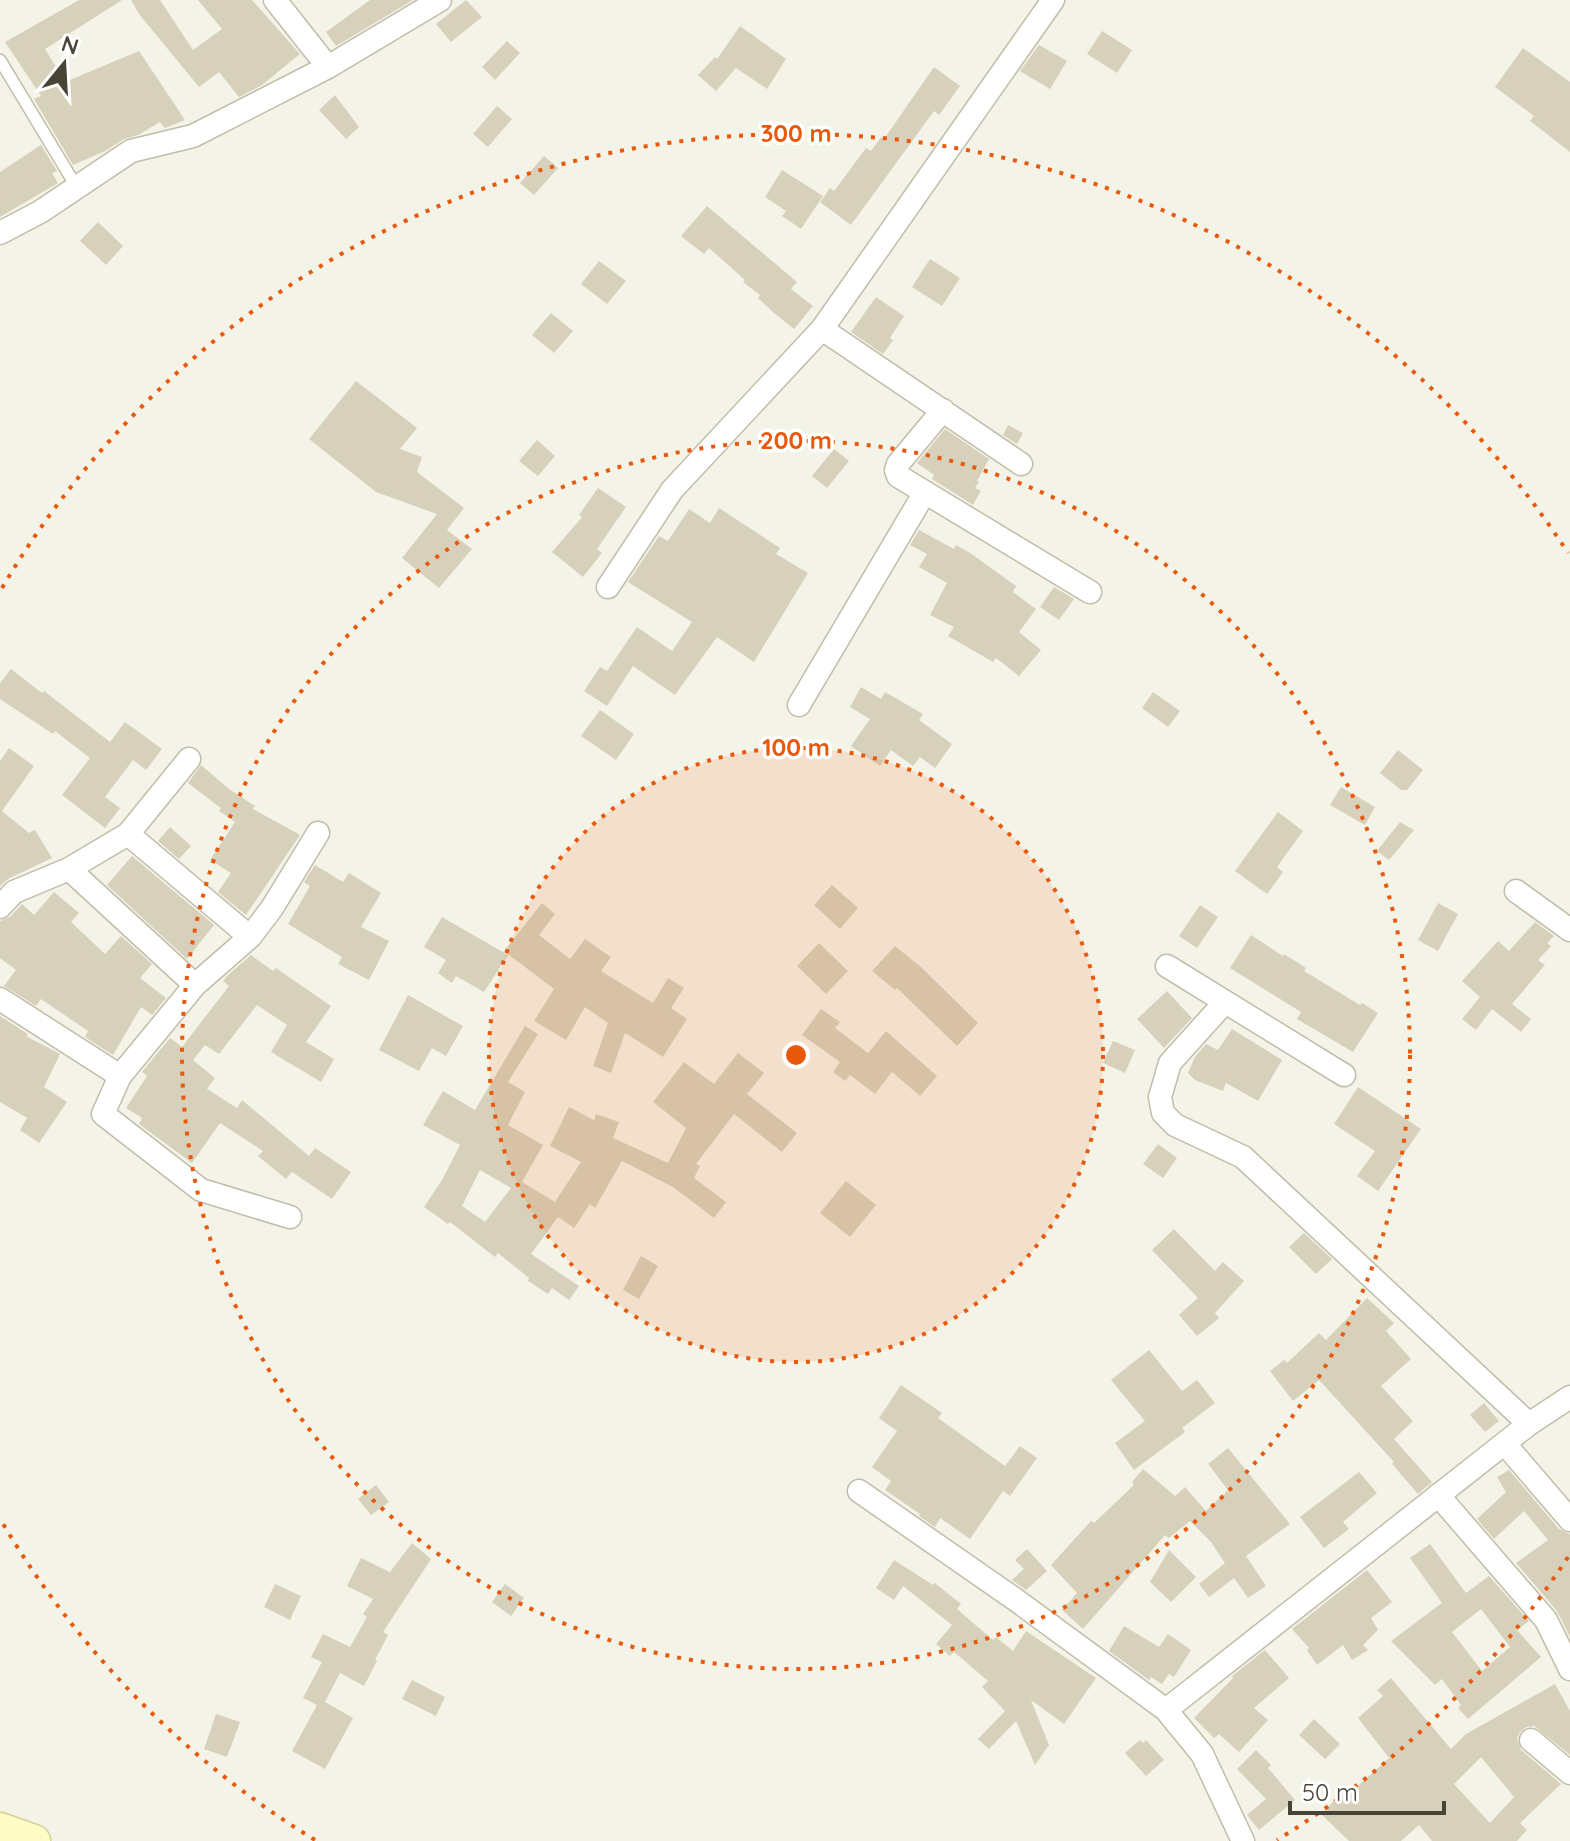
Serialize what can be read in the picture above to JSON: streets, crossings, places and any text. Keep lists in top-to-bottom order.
{
  "scale_bar": "50 m",
  "north": "top",
  "rings": ["300 m", "200 m", "100 m"]
}
